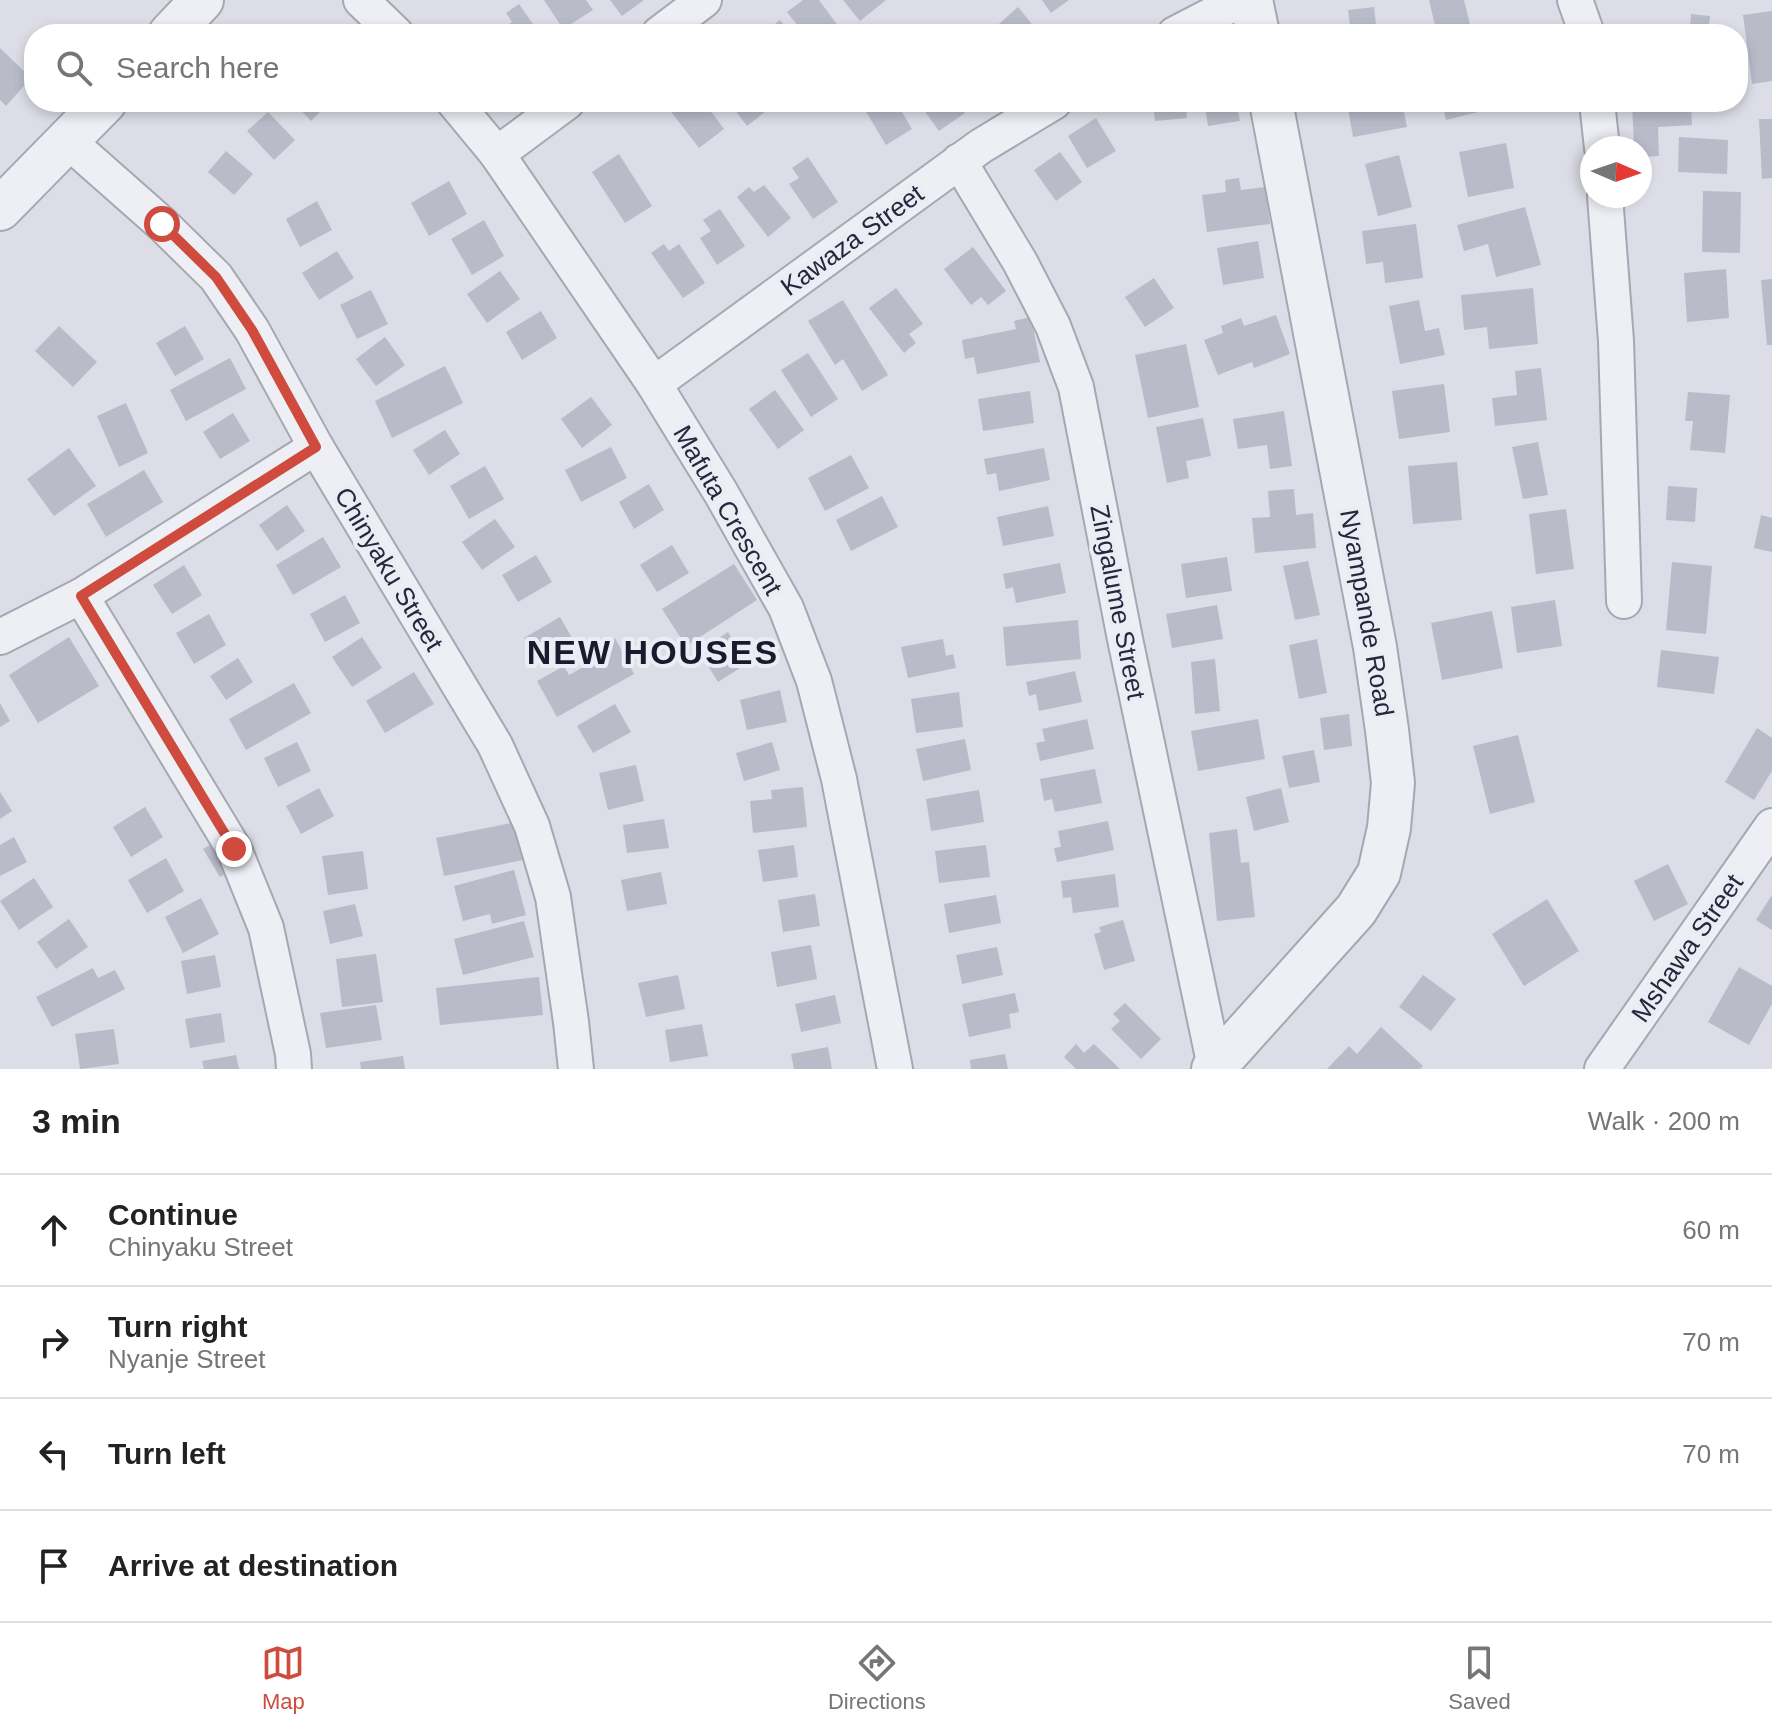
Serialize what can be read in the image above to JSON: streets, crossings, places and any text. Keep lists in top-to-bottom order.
{
  "streets": {
    "street": [
      "Kawaza Street",
      "Mafuta Crescent",
      "Chinyaku Street",
      "Zingalume Street",
      "Nyampande Road",
      "Mshawa Street"
    ]
  },
  "crossings": [
    ["Kawaza Street", "Mafuta Crescent"],
    ["Kawaza Street", "Zingalume Street"],
    ["Zingalume Street", "Nyampande Road"]
  ],
  "districts": ["NEW HOUSES"],
  "north": "right",
  "page": {
    "search": "Search here",
    "heading": ["3 min", "Walk · 200 m"],
    "list": [
      ["Continue", "Chinyaku Street", "60 m"],
      ["Turn right", "Nyanje Street", "70 m"],
      ["Turn left", "70 m"],
      "Arrive at destination"
    ],
    "nav": ["Map", "Directions", "Saved"]
  }
}
